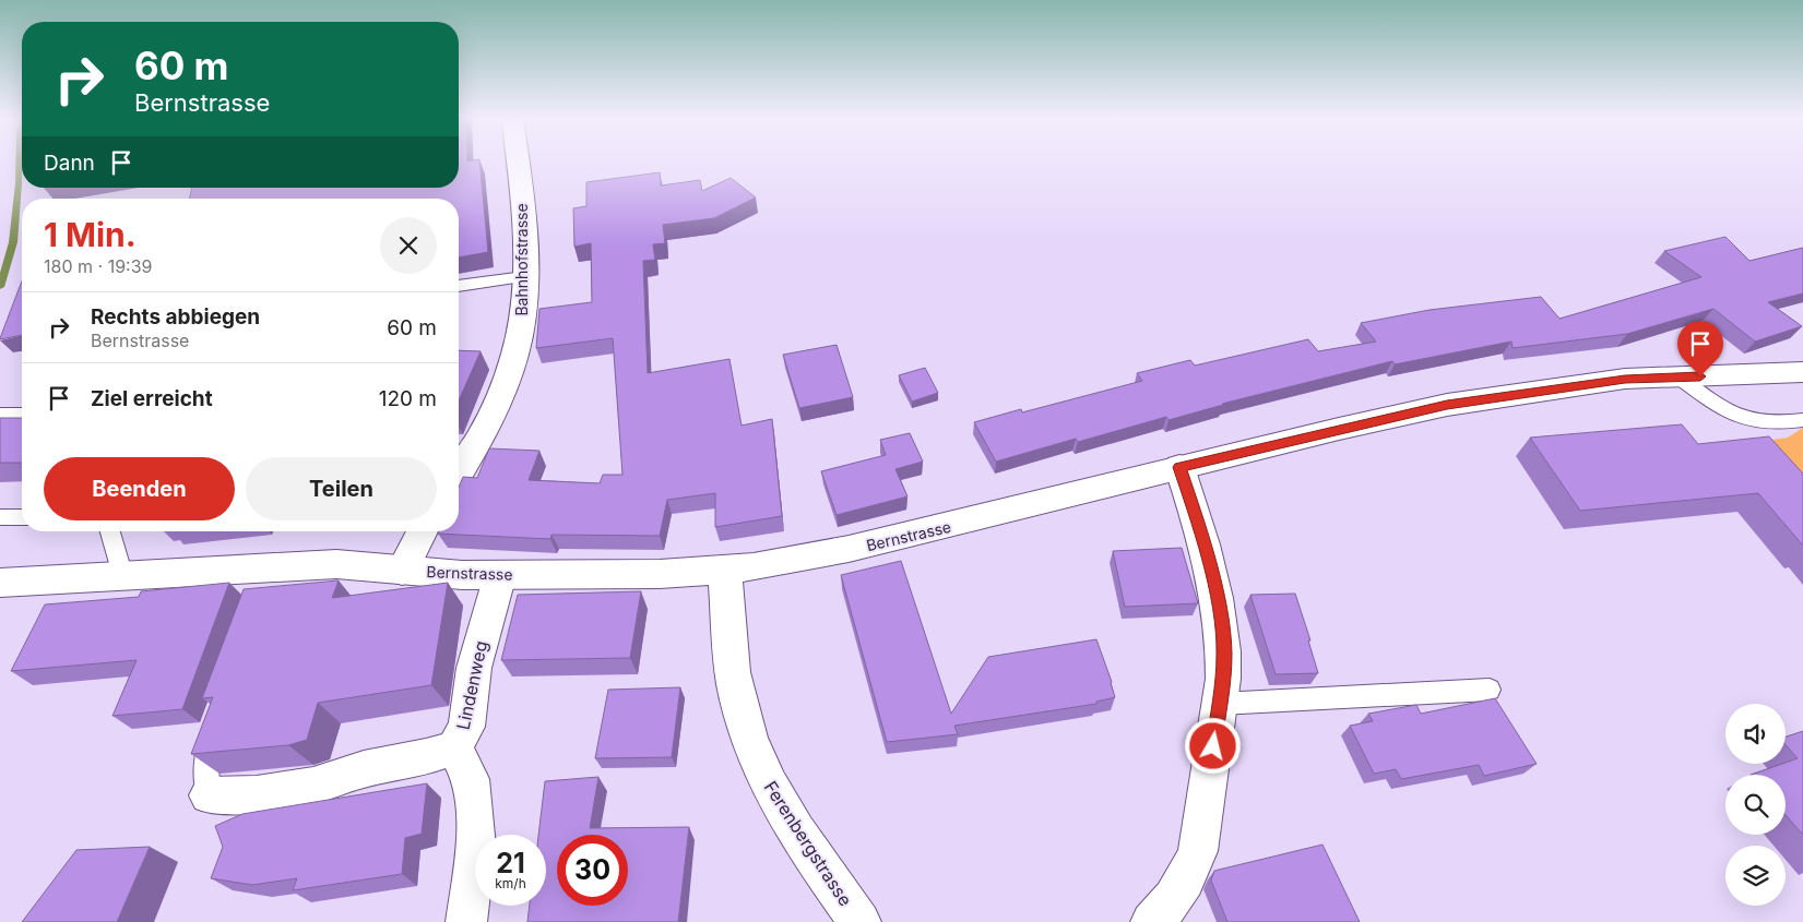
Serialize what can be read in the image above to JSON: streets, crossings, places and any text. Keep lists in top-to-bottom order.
{
  "streets": {
    "street": [
      "Bahnhofstrasse",
      "Bernstrasse",
      "Lindenweg",
      "Ferenbergstrasse"
    ]
  },
  "crossings": [
    ["Bernstrasse", "Lindenweg"],
    ["Bernstrasse", "Ferenbergstrasse"]
  ],
  "page": {
    "turn": ["60 m", "Bernstrasse"],
    "then": "Dann",
    "heading": ["1 Min.", "180 m · 19:39"],
    "list": [
      {
        "name": "Rechts abbiegen",
        "note": "Bernstrasse",
        "value": "60 m"
      },
      {
        "name": "Ziel erreicht",
        "value": "120 m"
      }
    ],
    "buttons": ["Beenden", "Teilen"],
    "speed": "21 km/h",
    "limit": "30"
  }
}
